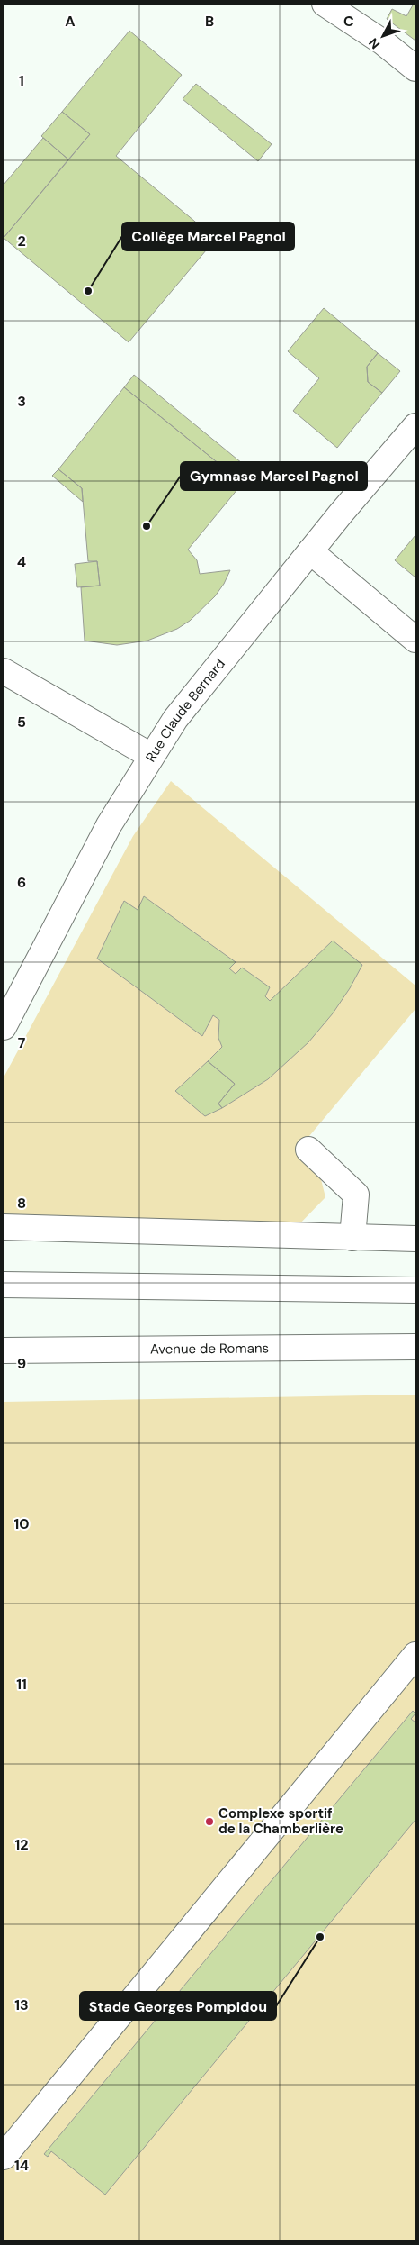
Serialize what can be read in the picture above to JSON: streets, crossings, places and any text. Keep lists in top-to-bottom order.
{
  "streets": {
    "street": ["Rue Claude Bernard", "Avenue de Romans"]
  },
  "places": [
    "Collège Marcel Pagnol",
    "Gymnase Marcel Pagnol",
    "Complexe sportif de la Chamberlière",
    "Stade Georges Pompidou"
  ],
  "north": "bottom left",
  "grid": {
    "columns": ["A", "B", "C"],
    "rows": [
      "1",
      "2",
      "3",
      "4",
      "5",
      "6",
      "7",
      "8",
      "9",
      "10",
      "11",
      "12",
      "13",
      "14"
    ]
  }
}
